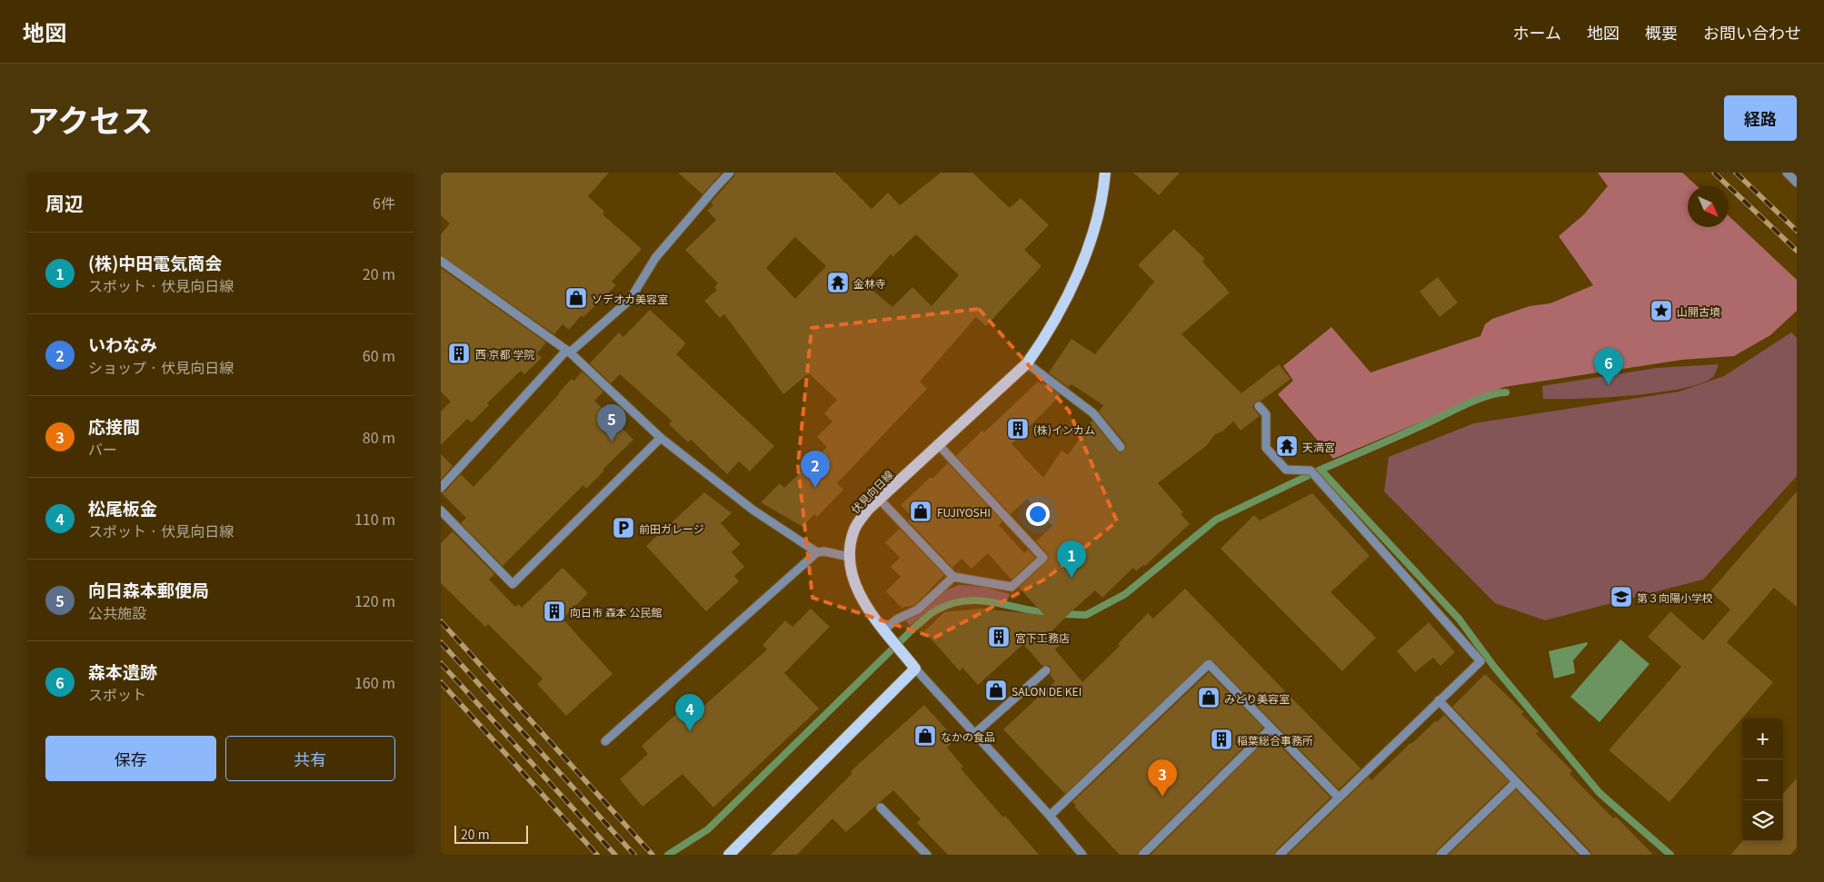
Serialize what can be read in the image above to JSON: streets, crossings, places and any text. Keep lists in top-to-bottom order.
{
  "streets": {
    "main road": ["伏見向日線"]
  },
  "places": {
    "temple": ["金林寺", "天満宮"],
    "shop": [
      "ソデオカ美容室",
      "FUJIYOSHI",
      "SALON DE KEI",
      "みどり美容室",
      "なかの食品"
    ],
    "place": ["山開古墳"],
    "building": [
      "西 京都 学院",
      "(株)インカム",
      "向日市 森本 公民館",
      "宮下工務店",
      "稲葉総合事務所"
    ],
    "parking": ["前田ガレージ"],
    "school or university": ["第３向陽小学校"]
  },
  "scale_bar": "20 m",
  "north": "bottom right",
  "page": {
    "header": "地図",
    "nav": [
      "ホーム",
      "地図",
      "概要",
      "お問い合わせ"
    ],
    "title": "アクセス",
    "buttons": [
      "経路",
      ["保存", "共有"]
    ],
    "heading": ["周辺", "6件"],
    "list": [
      {
        "mark": "1",
        "name": "(株)中田電気商会",
        "note": "スポット · 伏見向日線",
        "value": "20 m"
      },
      {
        "mark": "2",
        "name": "いわなみ",
        "note": "ショップ · 伏見向日線",
        "value": "60 m"
      },
      {
        "mark": "3",
        "name": "応接間",
        "note": "バー",
        "value": "80 m"
      },
      {
        "mark": "4",
        "name": "松尾板金",
        "note": "スポット · 伏見向日線",
        "value": "110 m"
      },
      {
        "mark": "5",
        "name": "向日森本郵便局",
        "note": "公共施設",
        "value": "120 m"
      },
      {
        "mark": "6",
        "name": "森本遺跡",
        "note": "スポット",
        "value": "160 m"
      }
    ],
    "pins": [
      "6",
      "5",
      "2",
      "1",
      "4",
      "3"
    ],
    "map_buttons": ["+", "−"],
    "scale": "20 m"
  }
}
